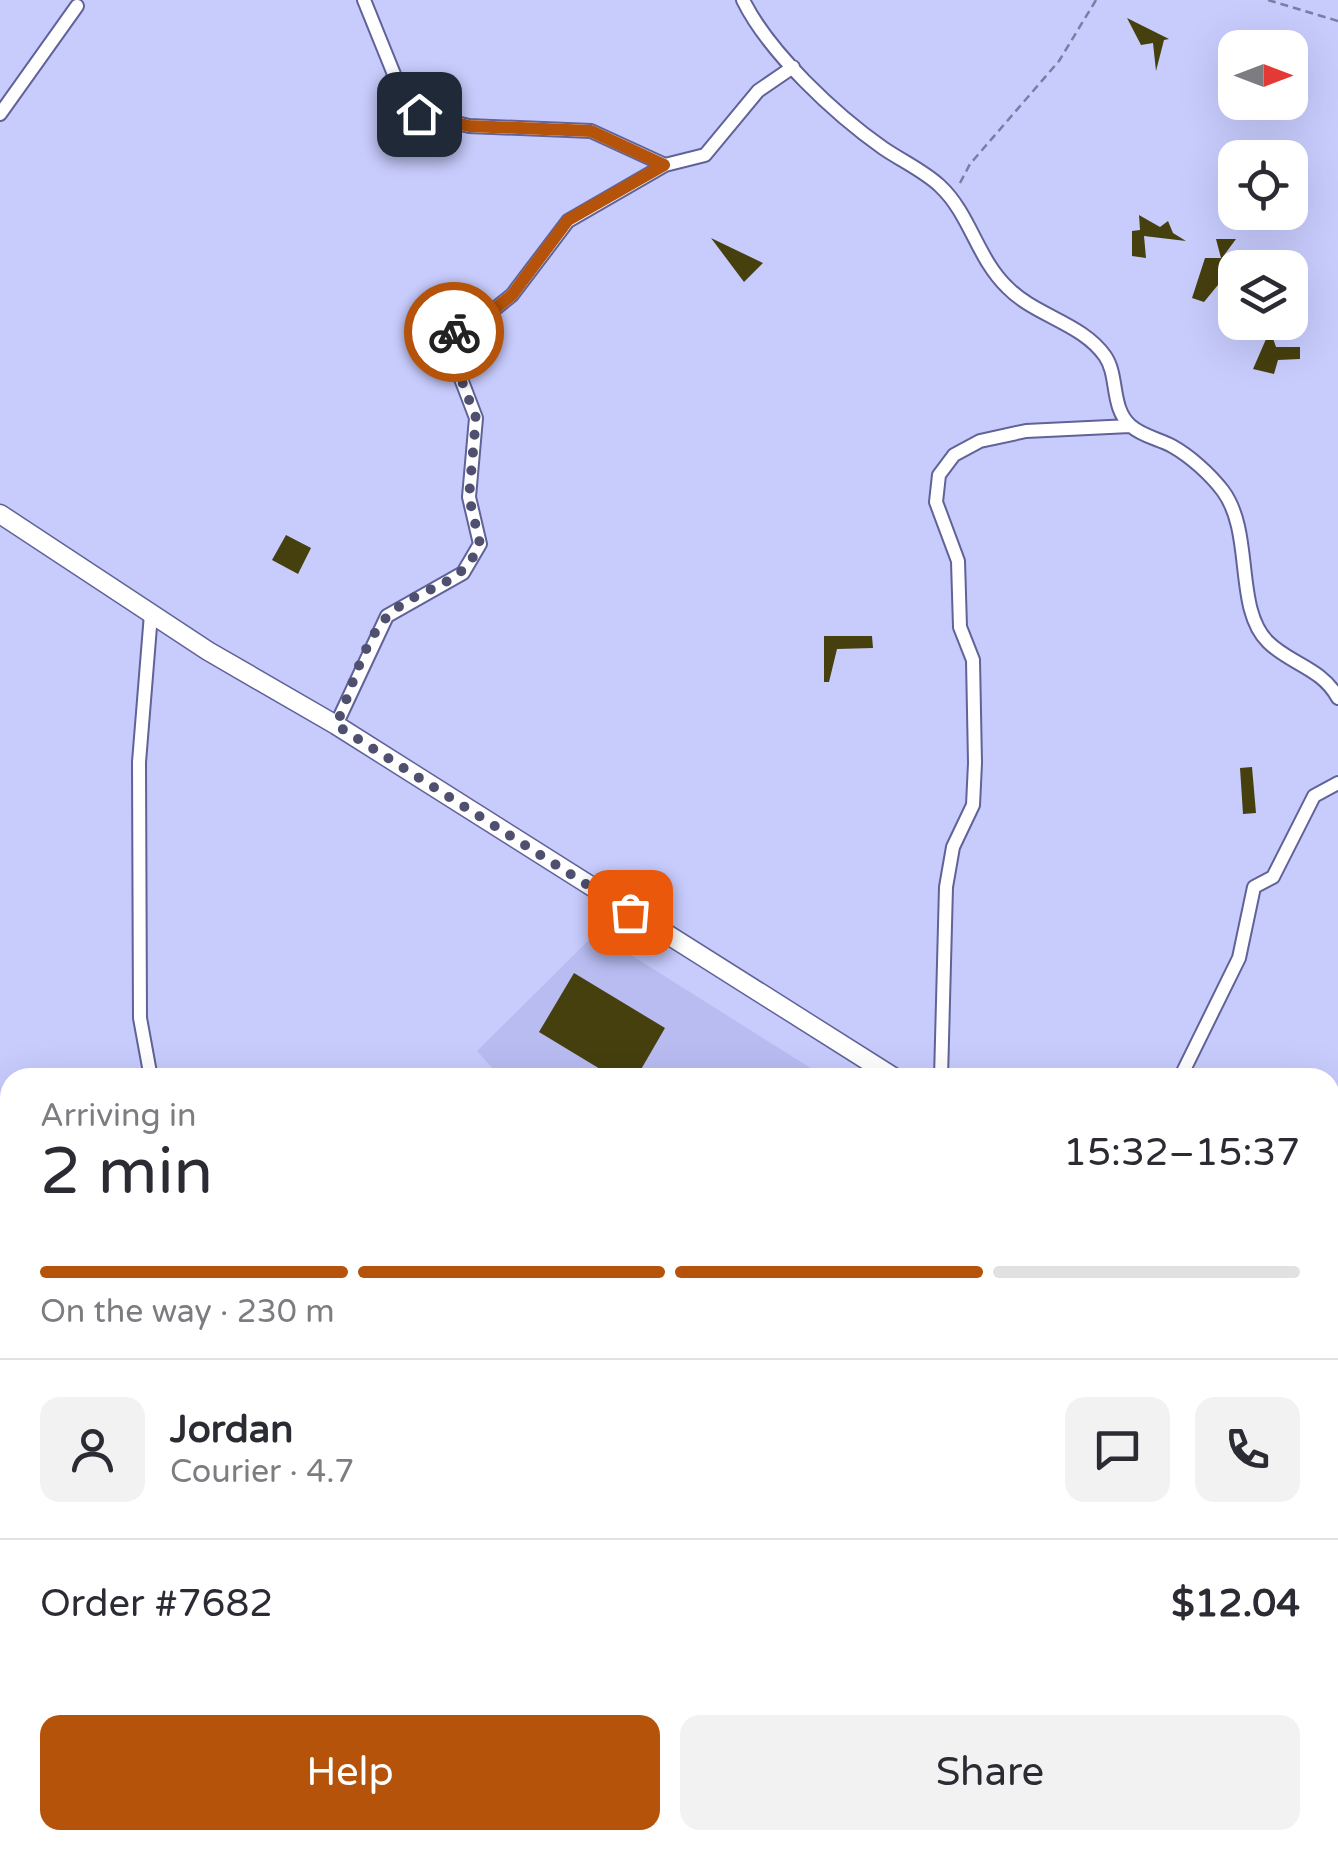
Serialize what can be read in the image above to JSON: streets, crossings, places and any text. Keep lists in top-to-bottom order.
{
  "north": "right",
  "page": {
    "heading": ["2 min", "Arriving in", "15:32–15:37"],
    "panel": [
      "Jordan",
      "Courier · 4.7",
      "Order #7682",
      "$12.04"
    ],
    "bar": "On the way · 230 m",
    "buttons": ["Help", "Share"]
  }
}
